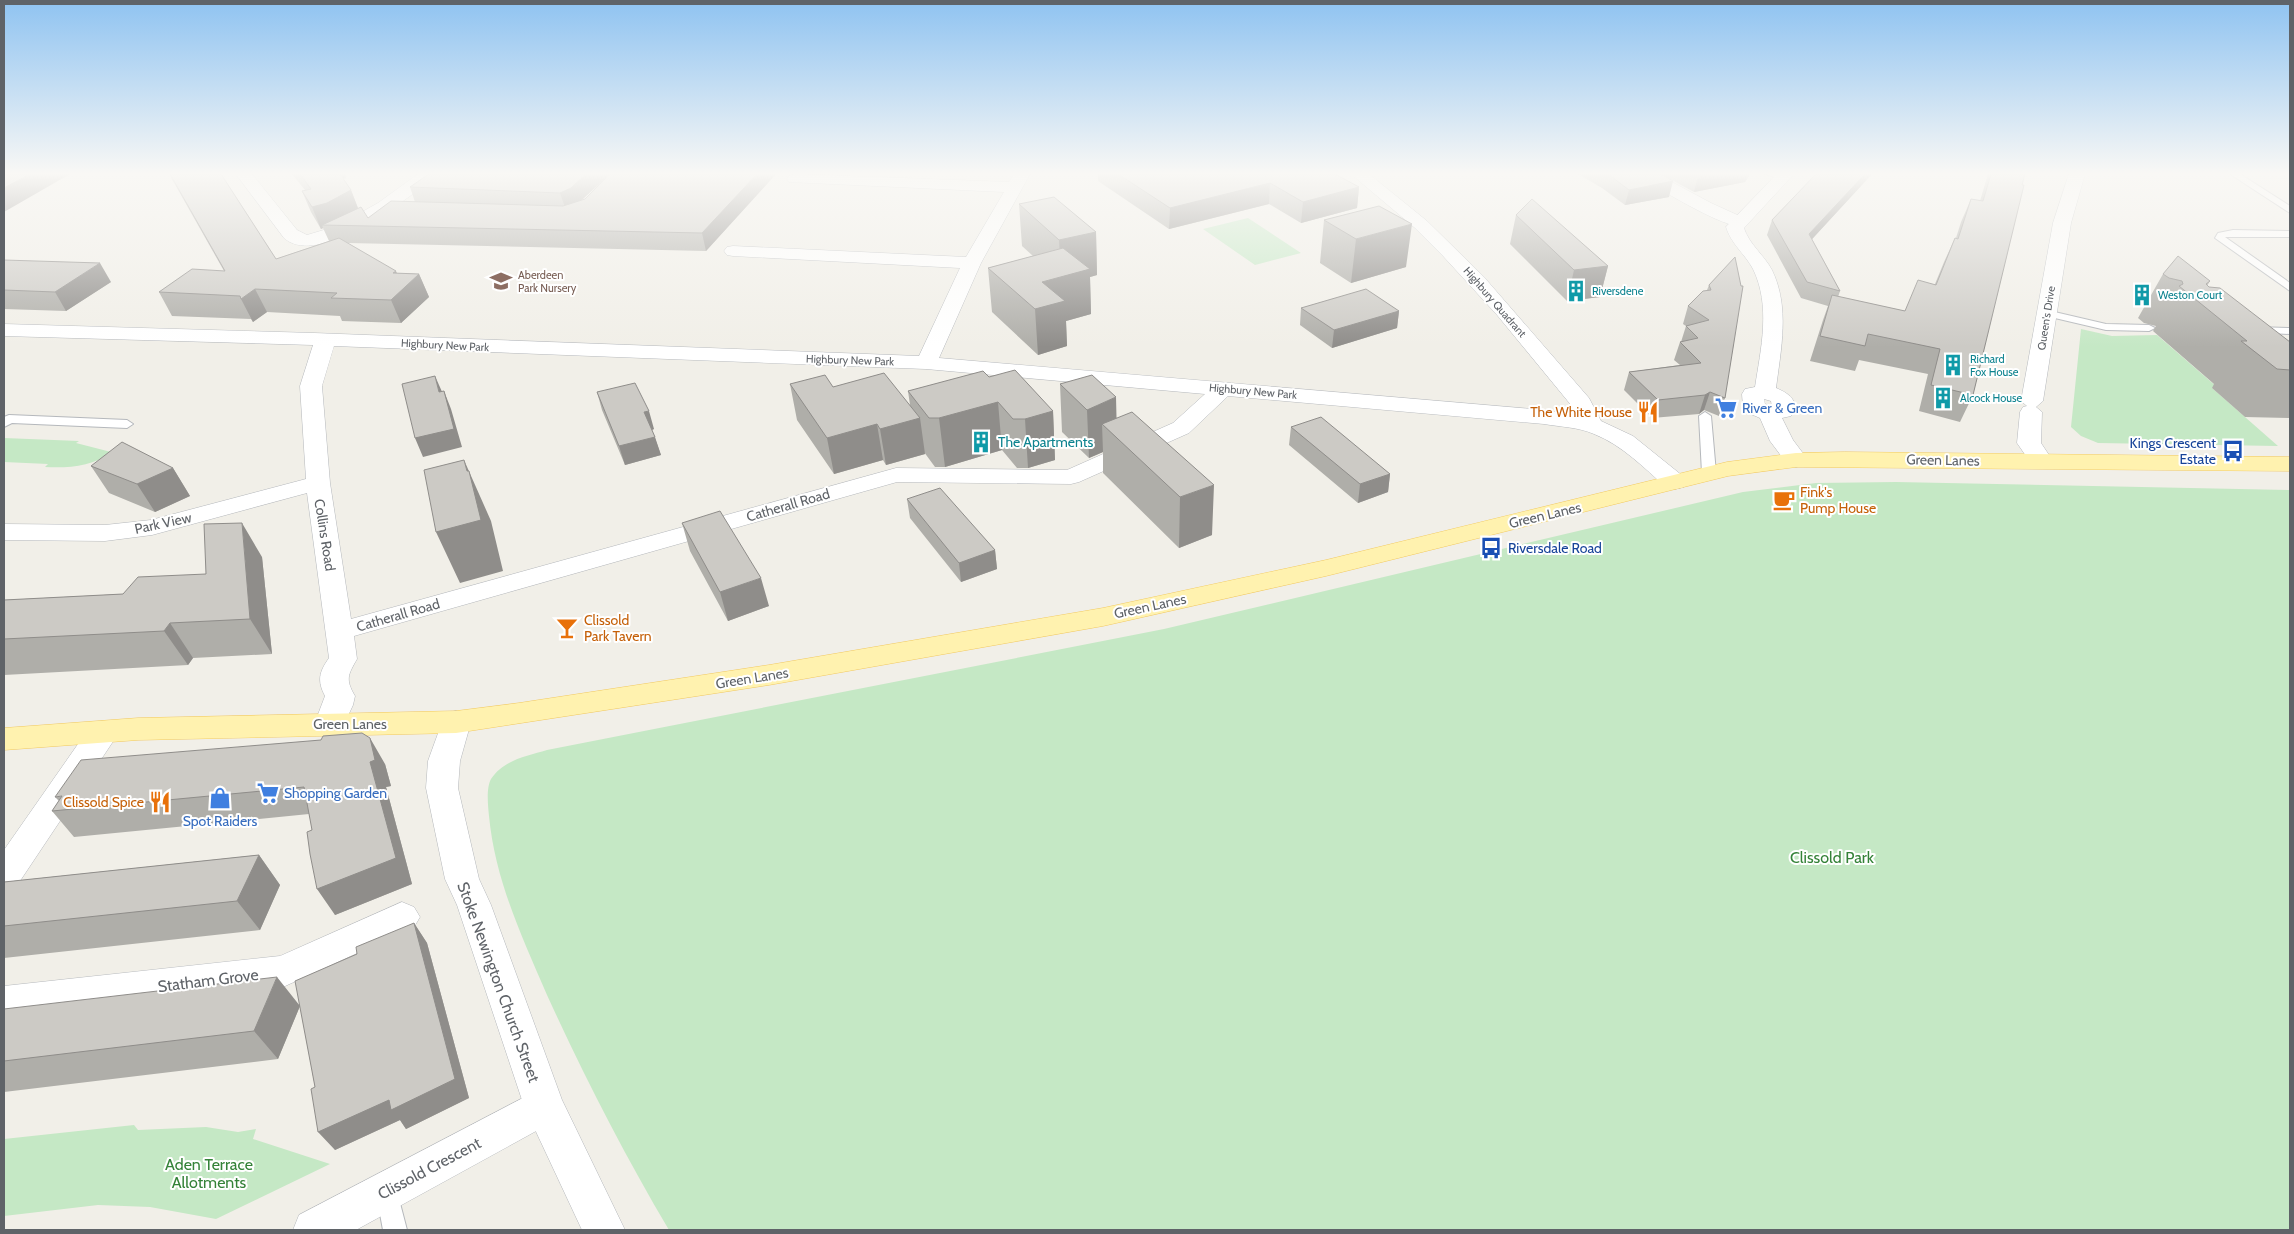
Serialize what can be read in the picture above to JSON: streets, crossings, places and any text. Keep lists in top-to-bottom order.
{
  "streets": {
    "main road": ["Green Lanes"],
    "street": [
      "Highbury Quadrant",
      "Queen's Drive",
      "Highbury New Park",
      "Catherall Road",
      "Park View",
      "Collins Road",
      "Statham Grove",
      "Stoke Newington Church Street",
      "Clissold Crescent"
    ]
  },
  "crossings": [
    ["Highbury Quadrant", "Highbury New Park"],
    ["Queen's Drive", "Green Lanes"],
    ["Highbury New Park", "Green Lanes"],
    ["Highbury New Park", "Catherall Road"],
    ["Highbury New Park", "Collins Road"],
    ["Green Lanes", "Collins Road"],
    ["Green Lanes", "Stoke Newington Church Street"],
    ["Catherall Road", "Collins Road"],
    ["Park View", "Collins Road"],
    ["Stoke Newington Church Street", "Clissold Crescent"]
  ],
  "parks": ["Clissold Park", "Aden Terrace Allotments"],
  "places": {
    "school or university": ["Aberdeen Park Nursery"],
    "building": [
      "Riversdene",
      "Weston Court",
      "Richard Fox House",
      "Alcock House",
      "The Apartments"
    ],
    "supermarket": ["River & Green", "Shopping Garden"],
    "restaurant": ["The White House", "Clissold Spice"],
    "bus stop": ["Kings Crescent Estate", "Riversdale Road"],
    "cafe": ["Fink's Pump House"],
    "bar": ["Clissold Park Tavern"],
    "shop": ["Spot Raiders"]
  }
}
